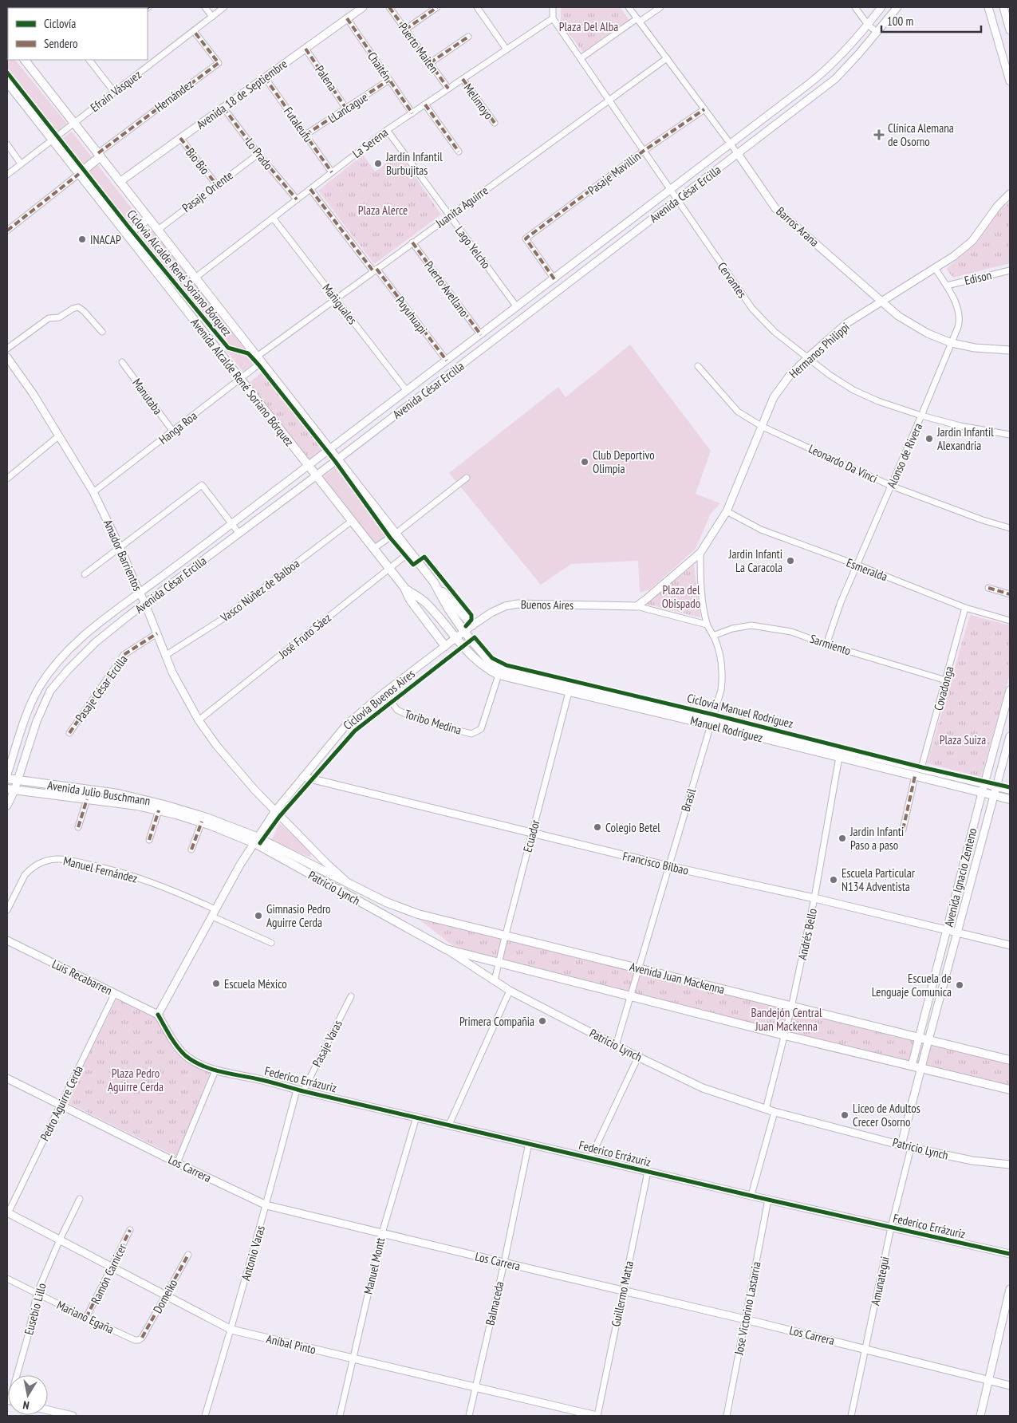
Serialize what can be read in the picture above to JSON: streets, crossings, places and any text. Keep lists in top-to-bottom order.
{
  "streets": {
    "main road": [
      "Avenida Alcalde René Soriano Bórquez",
      "Manuel Rodríguez",
      "Avenida Julio Buschmann",
      "Patricio Lynch",
      "Avenida Juan Mackenna"
    ],
    "street": [
      "Puerto Maiten",
      "Chaitén",
      "Palena",
      "Efraín Vásquez",
      "Avenida 18 de Septiembre",
      "Hernández",
      "Melimoyo",
      "LLancague",
      "Futaleufu",
      "La Serena",
      "Lo Prado",
      "Bio Bio",
      "Pasaje Mavillin",
      "Pasaje Oriente",
      "Avenida César Ercilla",
      "Juanita Aguirre",
      "Barros Arana",
      "Lago Yelcho",
      "Edison",
      "Cervantes",
      "Puerto Avellano",
      "Mañiguales",
      "Puyuhuapi",
      "Hermanos Philippi",
      "Manutaba",
      "Hanga Roa",
      "Alonso de Rivera",
      "Leonardo Da Vinci",
      "Amador Barrientos",
      "Esmeralda",
      "Vasco Núñez de Balboa",
      "Buenos Aires",
      "José Fruto Sáez",
      "Sarmiento",
      "Pasaje César Ercilla",
      "Covadonga",
      "Toribo Medina",
      "Brasil",
      "Ecuador",
      "Francisco Bilbao",
      "Manuel Fernández",
      "Avenida Ignacio Zenteno",
      "Andrés Bello",
      "Luis Recabarren",
      "Pasaje Varas",
      "Federico Errázuriz",
      "Pedro Aguirre Cerda",
      "Los Carrera",
      "Antonio Varas",
      "Manuel Montt",
      "Ramón Carnicer",
      "Amunategui",
      "Guillermo Matta",
      "Domeiko",
      "Balmaceda",
      "Jose Victorino Lastarria",
      "Eusebio Lillo",
      "Mariano Egaña",
      "Aníbal Pinto"
    ],
    "cycle path": ["Ciclovía Alcalde René Soriano Bórquez", "Ciclovía Buenos Aires"]
  },
  "crossings": [
    ["Puerto Maiten", "La Serena"],
    ["Chaitén", "Avenida 18 de Septiembre"],
    ["Chaitén", "LLancague"],
    ["Chaitén", "La Serena"],
    ["Palena", "Avenida 18 de Septiembre"],
    ["Palena", "LLancague"],
    ["Efraín Vásquez", "Hernández"],
    ["Efraín Vásquez", "Avenida Alcalde René Soriano Bórquez"],
    ["Avenida 18 de Septiembre", "Futaleufu"],
    ["Avenida 18 de Septiembre", "Lo Prado"],
    ["Avenida 18 de Septiembre", "Bio Bio"],
    ["Melimoyo", "La Serena"],
    ["LLancague", "Futaleufu"],
    ["Futaleufu", "La Serena"],
    ["La Serena", "Lo Prado"],
    ["La Serena", "Lago Yelcho"],
    ["La Serena", "Cervantes"],
    ["La Serena", "Mañiguales"],
    ["La Serena", "Puyuhuapi"],
    ["Lo Prado", "Pasaje Oriente"],
    ["Bio Bio", "Pasaje Oriente"],
    ["Pasaje Mavillin", "Avenida César Ercilla"],
    ["Pasaje Mavillin", "Barros Arana"],
    ["Pasaje Mavillin", "Cervantes"],
    ["Avenida César Ercilla", "Barros Arana"],
    ["Avenida César Ercilla", "Lago Yelcho"],
    ["Avenida César Ercilla", "Cervantes"],
    ["Avenida César Ercilla", "Puerto Avellano"],
    ["Avenida César Ercilla", "Mañiguales"],
    ["Avenida César Ercilla", "Puyuhuapi"],
    ["Avenida César Ercilla", "Avenida Alcalde René Soriano Bórquez"],
    ["Avenida César Ercilla", "Amador Barrientos"],
    ["Avenida César Ercilla", "Avenida Julio Buschmann"],
    ["Juanita Aguirre", "Barros Arana"],
    ["Juanita Aguirre", "Lago Yelcho"],
    ["Juanita Aguirre", "Cervantes"],
    ["Juanita Aguirre", "Puerto Avellano"],
    ["Juanita Aguirre", "Mañiguales"],
    ["Juanita Aguirre", "Puyuhuapi"],
    ["Juanita Aguirre", "Hanga Roa"],
    ["Barros Arana", "Hermanos Philippi"],
    ["Barros Arana", "Alonso de Rivera"],
    ["Edison", "Alonso de Rivera"],
    ["Cervantes", "Hermanos Philippi"],
    ["Cervantes", "Alonso de Rivera"],
    ["Hermanos Philippi", "Alonso de Rivera"],
    ["Hermanos Philippi", "Leonardo Da Vinci"],
    ["Hermanos Philippi", "Esmeralda"],
    ["Hermanos Philippi", "Buenos Aires"],
    ["Hermanos Philippi", "Brasil"],
    ["Avenida Alcalde René Soriano Bórquez", "Hanga Roa"],
    ["Avenida Alcalde René Soriano Bórquez", "Vasco Núñez de Balboa"],
    ["Avenida Alcalde René Soriano Bórquez", "Buenos Aires"],
    ["Avenida Alcalde René Soriano Bórquez", "José Fruto Sáez"],
    ["Avenida Alcalde René Soriano Bórquez", "Manuel Rodríguez"],
    ["Manutaba", "Hanga Roa"],
    ["Hanga Roa", "Amador Barrientos"],
    ["Alonso de Rivera", "Leonardo Da Vinci"],
    ["Alonso de Rivera", "Esmeralda"],
    ["Alonso de Rivera", "Sarmiento"],
    ["Amador Barrientos", "Vasco Núñez de Balboa"],
    ["Amador Barrientos", "Buenos Aires"],
    ["Amador Barrientos", "José Fruto Sáez"],
    ["Amador Barrientos", "Pasaje César Ercilla"],
    ["Amador Barrientos", "Avenida Juan Mackenna"],
    ["Esmeralda", "Covadonga"],
    ["Buenos Aires", "Toribo Medina"],
    ["Buenos Aires", "Manuel Rodríguez"],
    ["Buenos Aires", "Avenida Julio Buschmann"],
    ["Buenos Aires", "Brasil"],
    ["Buenos Aires", "Francisco Bilbao"],
    ["Buenos Aires", "Patricio Lynch"],
    ["Buenos Aires", "Avenida Juan Mackenna"],
    ["Sarmiento", "Covadonga"],
    ["Sarmiento", "Brasil"],
    ["Covadonga", "Manuel Rodríguez"],
    ["Toribo Medina", "Manuel Rodríguez"],
    ["Manuel Rodríguez", "Brasil"],
    ["Manuel Rodríguez", "Ecuador"],
    ["Manuel Rodríguez", "Avenida Ignacio Zenteno"],
    ["Manuel Rodríguez", "Andrés Bello"],
    ["Avenida Julio Buschmann", "Patricio Lynch"],
    ["Avenida Julio Buschmann", "Avenida Juan Mackenna"],
    ["Brasil", "Francisco Bilbao"],
    ["Brasil", "Patricio Lynch"],
    ["Brasil", "Avenida Juan Mackenna"],
    ["Ecuador", "Francisco Bilbao"],
    ["Ecuador", "Patricio Lynch"],
    ["Ecuador", "Avenida Juan Mackenna"],
    ["Francisco Bilbao", "Avenida Ignacio Zenteno"],
    ["Francisco Bilbao", "Andrés Bello"],
    ["Avenida Ignacio Zenteno", "Avenida Juan Mackenna"],
    ["Patricio Lynch", "Andrés Bello"],
    ["Patricio Lynch", "Avenida Juan Mackenna"],
    ["Patricio Lynch", "Amunategui"],
    ["Andrés Bello", "Avenida Juan Mackenna"],
    ["Luis Recabarren", "Federico Errázuriz"],
    ["Luis Recabarren", "Pedro Aguirre Cerda"],
    ["Pasaje Varas", "Federico Errázuriz"],
    ["Pasaje Varas", "Antonio Varas"],
    ["Federico Errázuriz", "Antonio Varas"],
    ["Federico Errázuriz", "Manuel Montt"],
    ["Federico Errázuriz", "Amunategui"],
    ["Federico Errázuriz", "Guillermo Matta"],
    ["Federico Errázuriz", "Balmaceda"],
    ["Federico Errázuriz", "Jose Victorino Lastarria"],
    ["Pedro Aguirre Cerda", "Los Carrera"],
    ["Pedro Aguirre Cerda", "Aníbal Pinto"],
    ["Los Carrera", "Antonio Varas"],
    ["Los Carrera", "Manuel Montt"],
    ["Los Carrera", "Amunategui"],
    ["Los Carrera", "Guillermo Matta"],
    ["Los Carrera", "Balmaceda"],
    ["Los Carrera", "Jose Victorino Lastarria"],
    ["Antonio Varas", "Aníbal Pinto"],
    ["Manuel Montt", "Aníbal Pinto"],
    ["Ramón Carnicer", "Mariano Egaña"],
    ["Ramón Carnicer", "Aníbal Pinto"],
    ["Guillermo Matta", "Aníbal Pinto"],
    ["Domeiko", "Mariano Egaña"],
    ["Domeiko", "Aníbal Pinto"],
    ["Balmaceda", "Aníbal Pinto"],
    ["Eusebio Lillo", "Mariano Egaña"],
    ["Eusebio Lillo", "Aníbal Pinto"]
  ],
  "parks": [
    "Plaza Del Alba",
    "Plaza Alerce",
    "Plaza del Obispado",
    "Plaza Suiza",
    "Bandejón Central Juan Mackenna",
    "Plaza Pedro Aguirre Cerda"
  ],
  "places": {
    "health": ["Clínica Alemana de Osorno"],
    "other": [
      "Jardín Infantil Burbujitas",
      "INACAP",
      "Jardin Infantil Alexandria",
      "Club Deportivo Olimpia",
      "Jardin Infanti La Caracola",
      "Colegio Betel",
      "Jardin Infanti Paso a paso",
      "Escuela Particular N134 Adventista",
      "Gimnasio Pedro Aguirre Cerda",
      "Escuela México",
      "Escuela de Lenguaje Comunica",
      "Primera Compañia",
      "Liceo de Adultos Crecer Osorno"
    ]
  },
  "legend": ["Ciclovía", "Sendero"],
  "scale_bar": "100 m",
  "north": "bottom"
}
